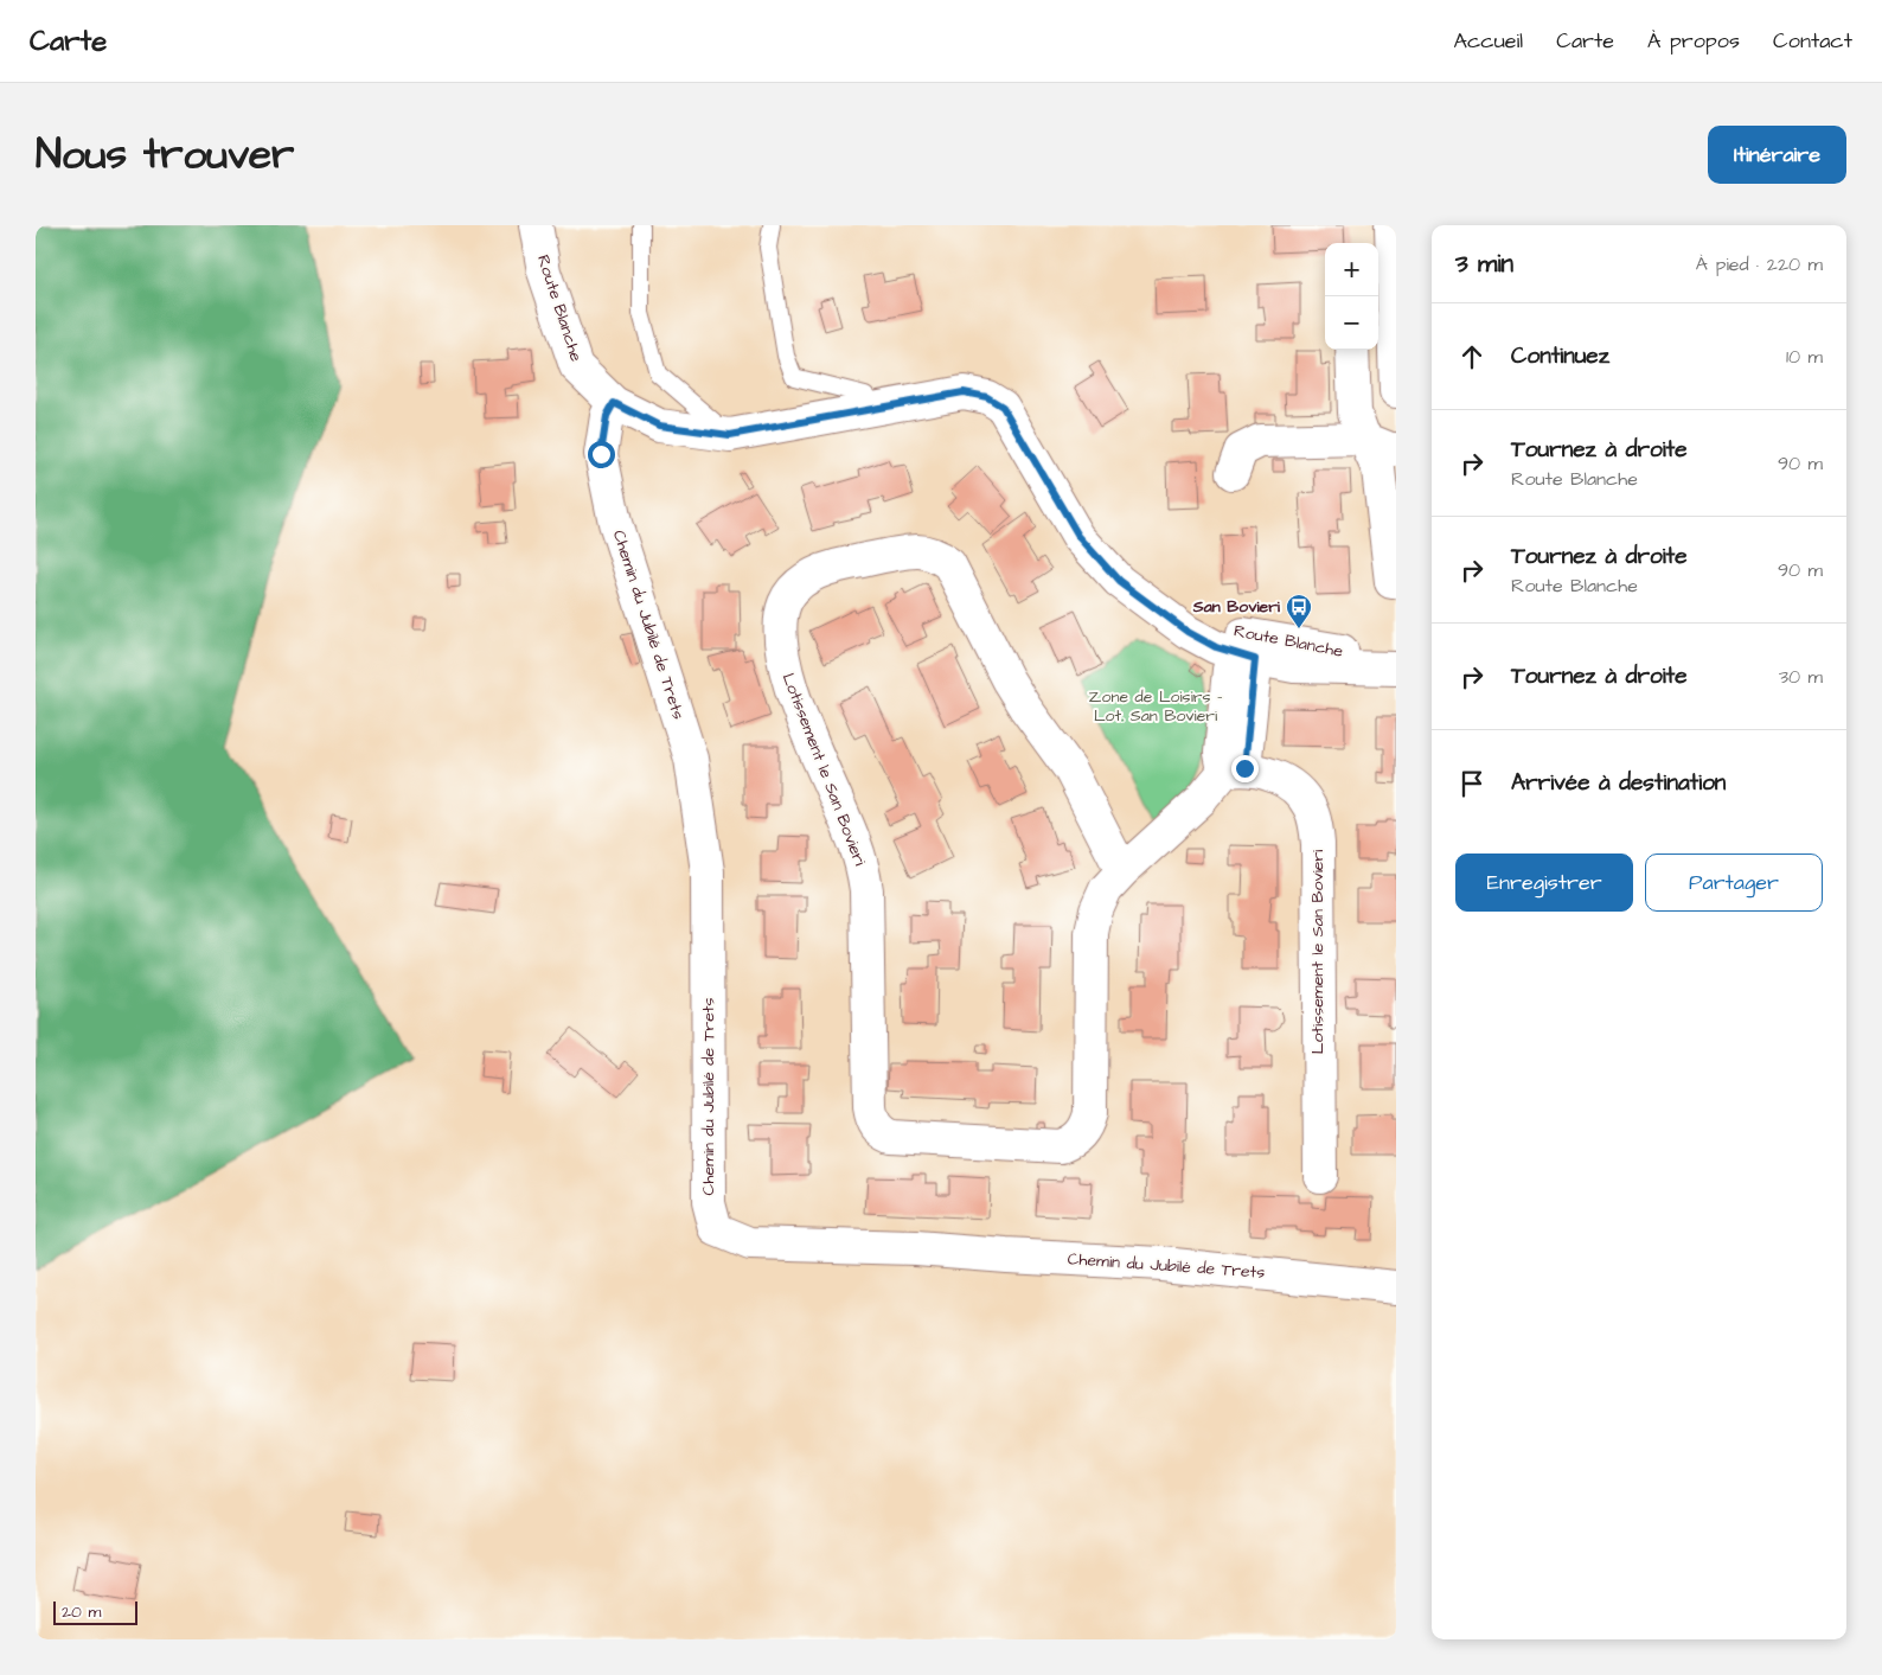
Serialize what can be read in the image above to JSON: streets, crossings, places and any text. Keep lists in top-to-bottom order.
{
  "streets": {
    "street": ["Route Blanche", "Chemin du Jubilé de Trets", "Lotissement le San Bovieri"]
  },
  "crossings": [
    ["Route Blanche", "Chemin du Jubilé de Trets"]
  ],
  "parks": ["Zone de Loisirs - Lot. San Bovieri"],
  "places": {
    "bus stop": ["San Bovieri"]
  },
  "scale_bar": "20 m",
  "page": {
    "header": "Carte",
    "nav": [
      "Accueil",
      "Carte",
      "À propos",
      "Contact"
    ],
    "title": "Nous trouver",
    "buttons": [
      "Itinéraire",
      ["Enregistrer", "Partager"]
    ],
    "heading": ["3 min", "À pied · 220 m"],
    "map_buttons": ["+", "−"],
    "list": [
      ["Continuez", "10 m"],
      ["Tournez à droite", "Route Blanche", "90 m"],
      ["Tournez à droite", "Route Blanche", "90 m"],
      ["Tournez à droite", "30 m"],
      "Arrivée à destination"
    ],
    "scale": "20 m"
  }
}
